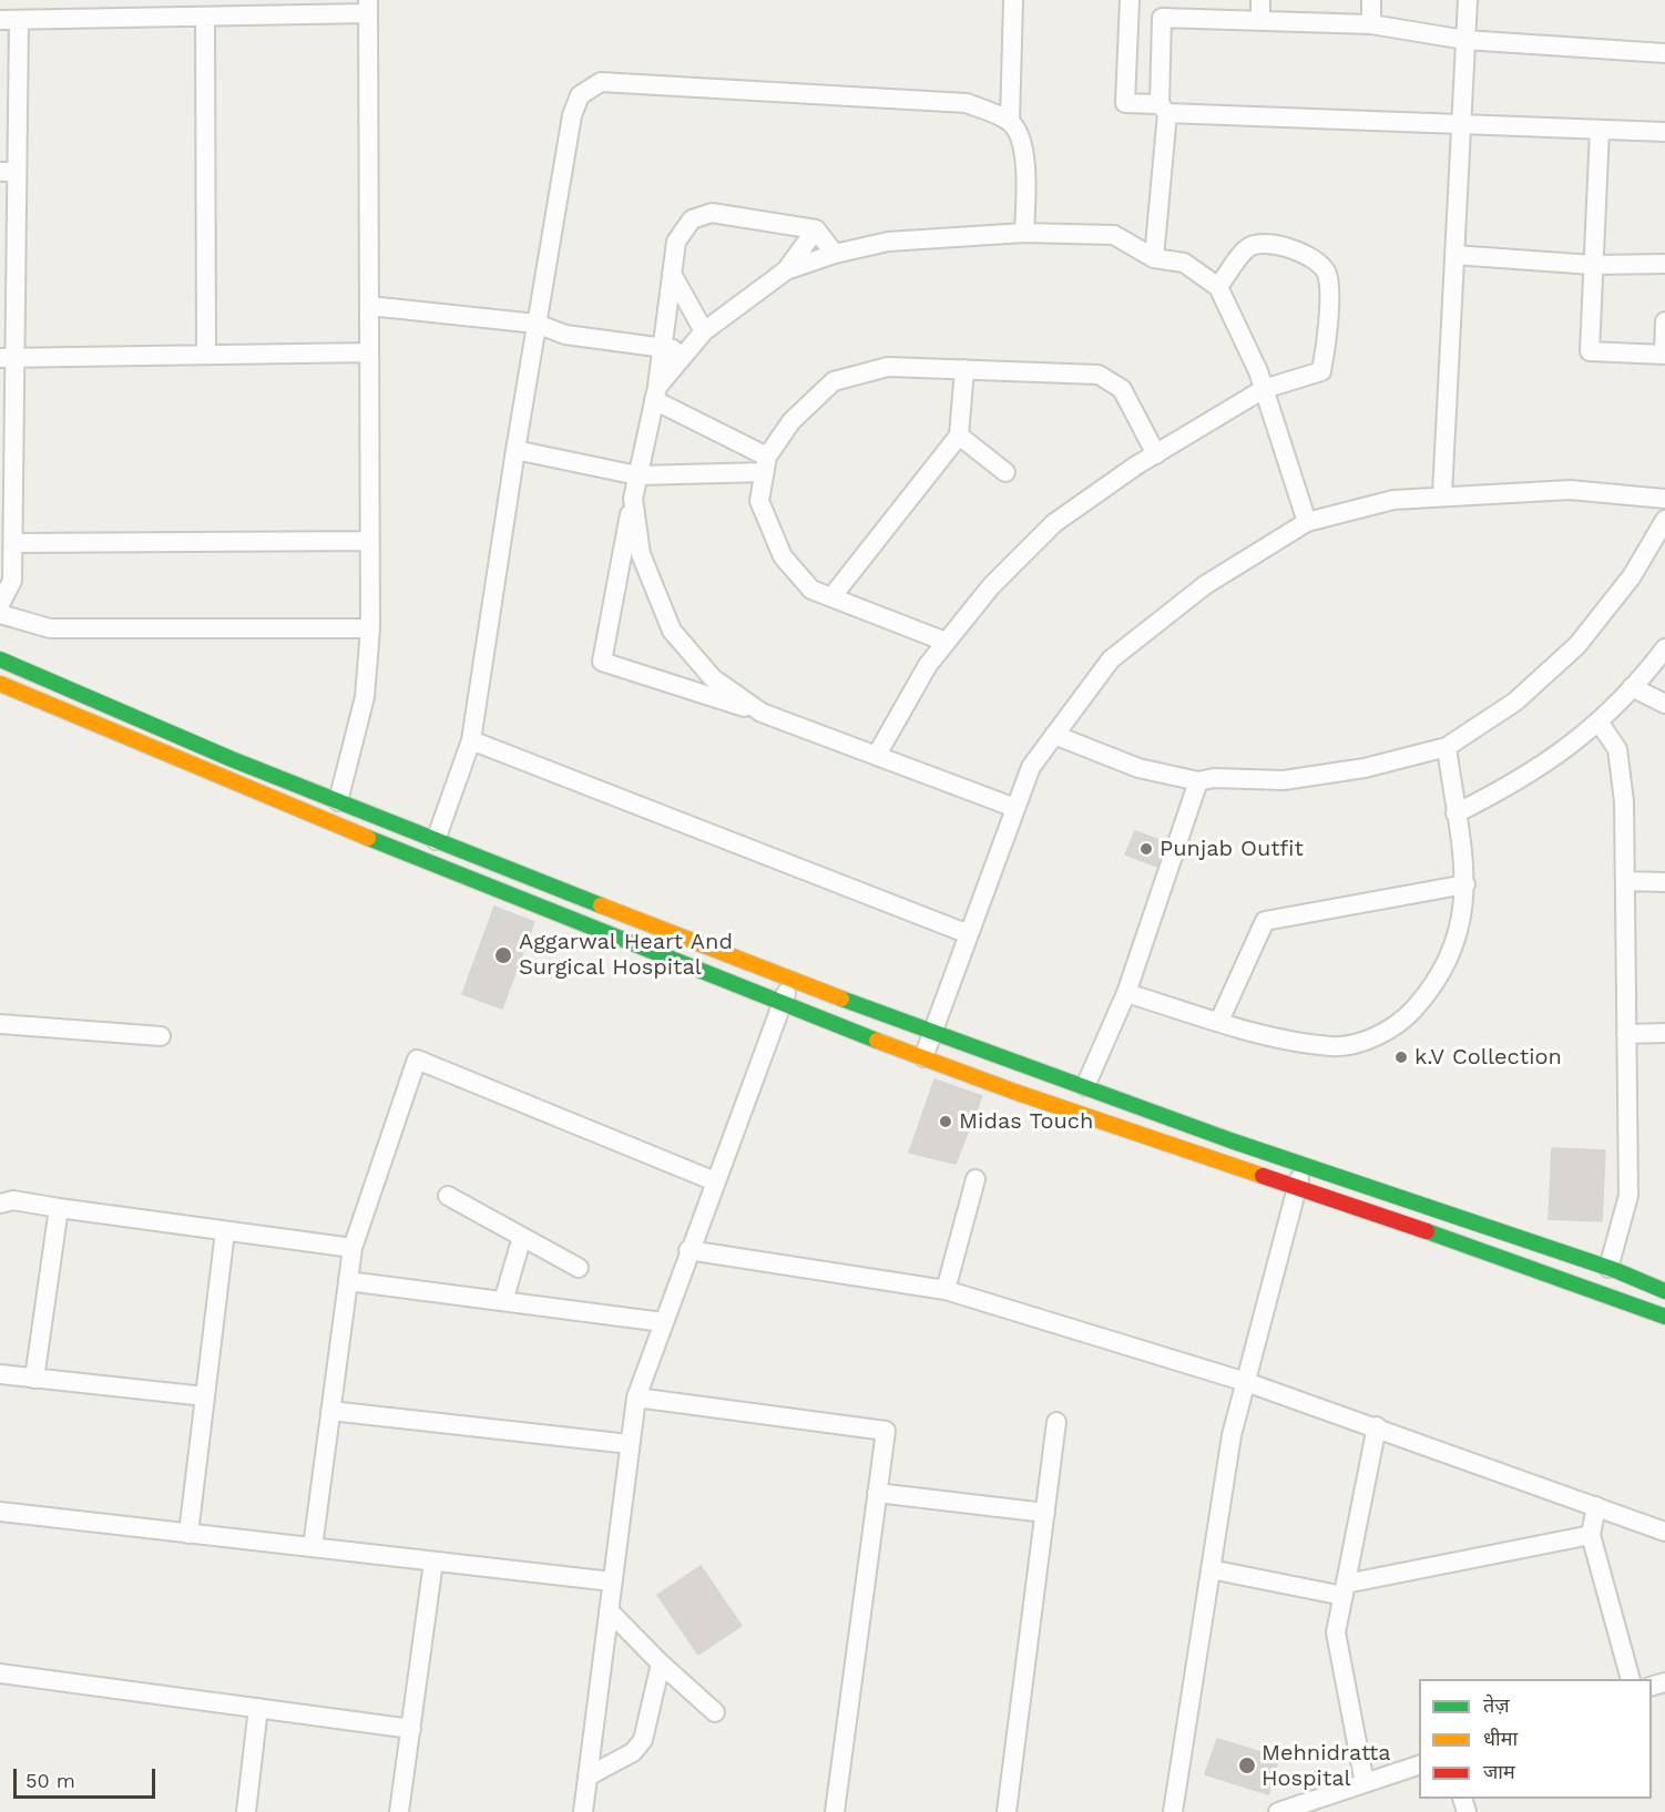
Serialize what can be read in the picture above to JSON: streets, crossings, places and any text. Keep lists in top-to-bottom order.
{
  "places": [
    "Punjab Outfit",
    "Aggarwal Heart And Surgical Hospital",
    "k.V Collection",
    "Midas Touch",
    "Mehnidratta Hospital"
  ],
  "legend": ["तेज़", "धीमा", "जाम"],
  "scale_bar": "50 m"
}
